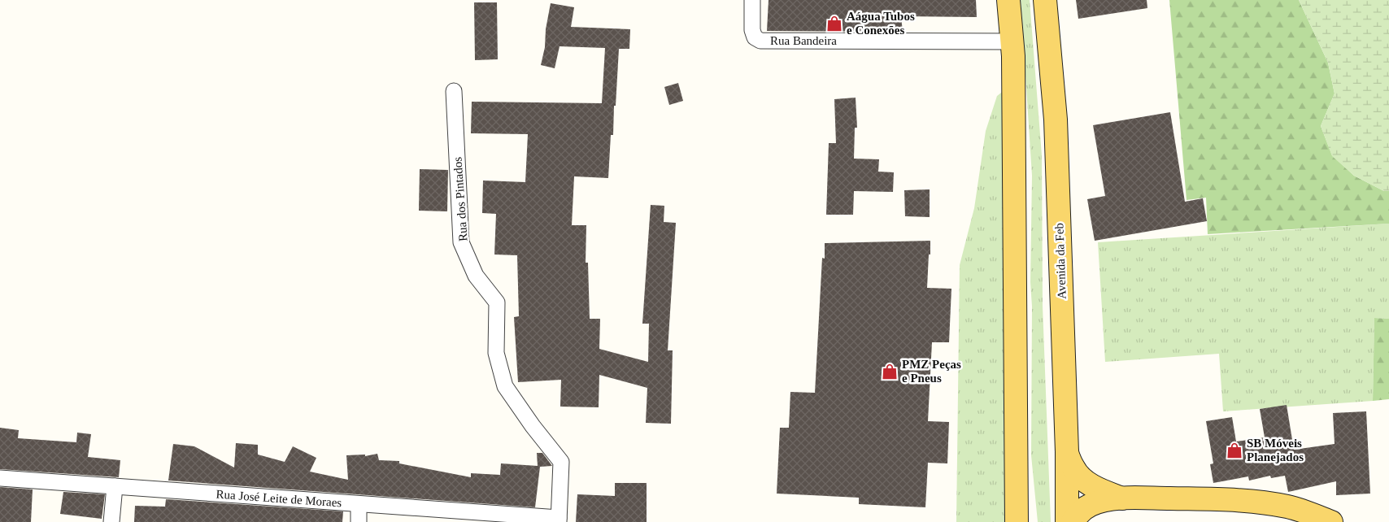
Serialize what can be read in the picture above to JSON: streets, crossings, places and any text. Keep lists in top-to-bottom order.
{
  "streets": {
    "main road": ["Avenida da Feb"],
    "street": ["Rua Bandeira", "Rua dos Pintados", "Rua José Leite de Moraes"]
  },
  "crossings": [
    ["Rua dos Pintados", "Rua José Leite de Moraes"]
  ],
  "places": {
    "shop": ["Aágua Tubos e Conexões", "PMZ Peças e Pneus", "SB Móveis Planejados"]
  }
}
